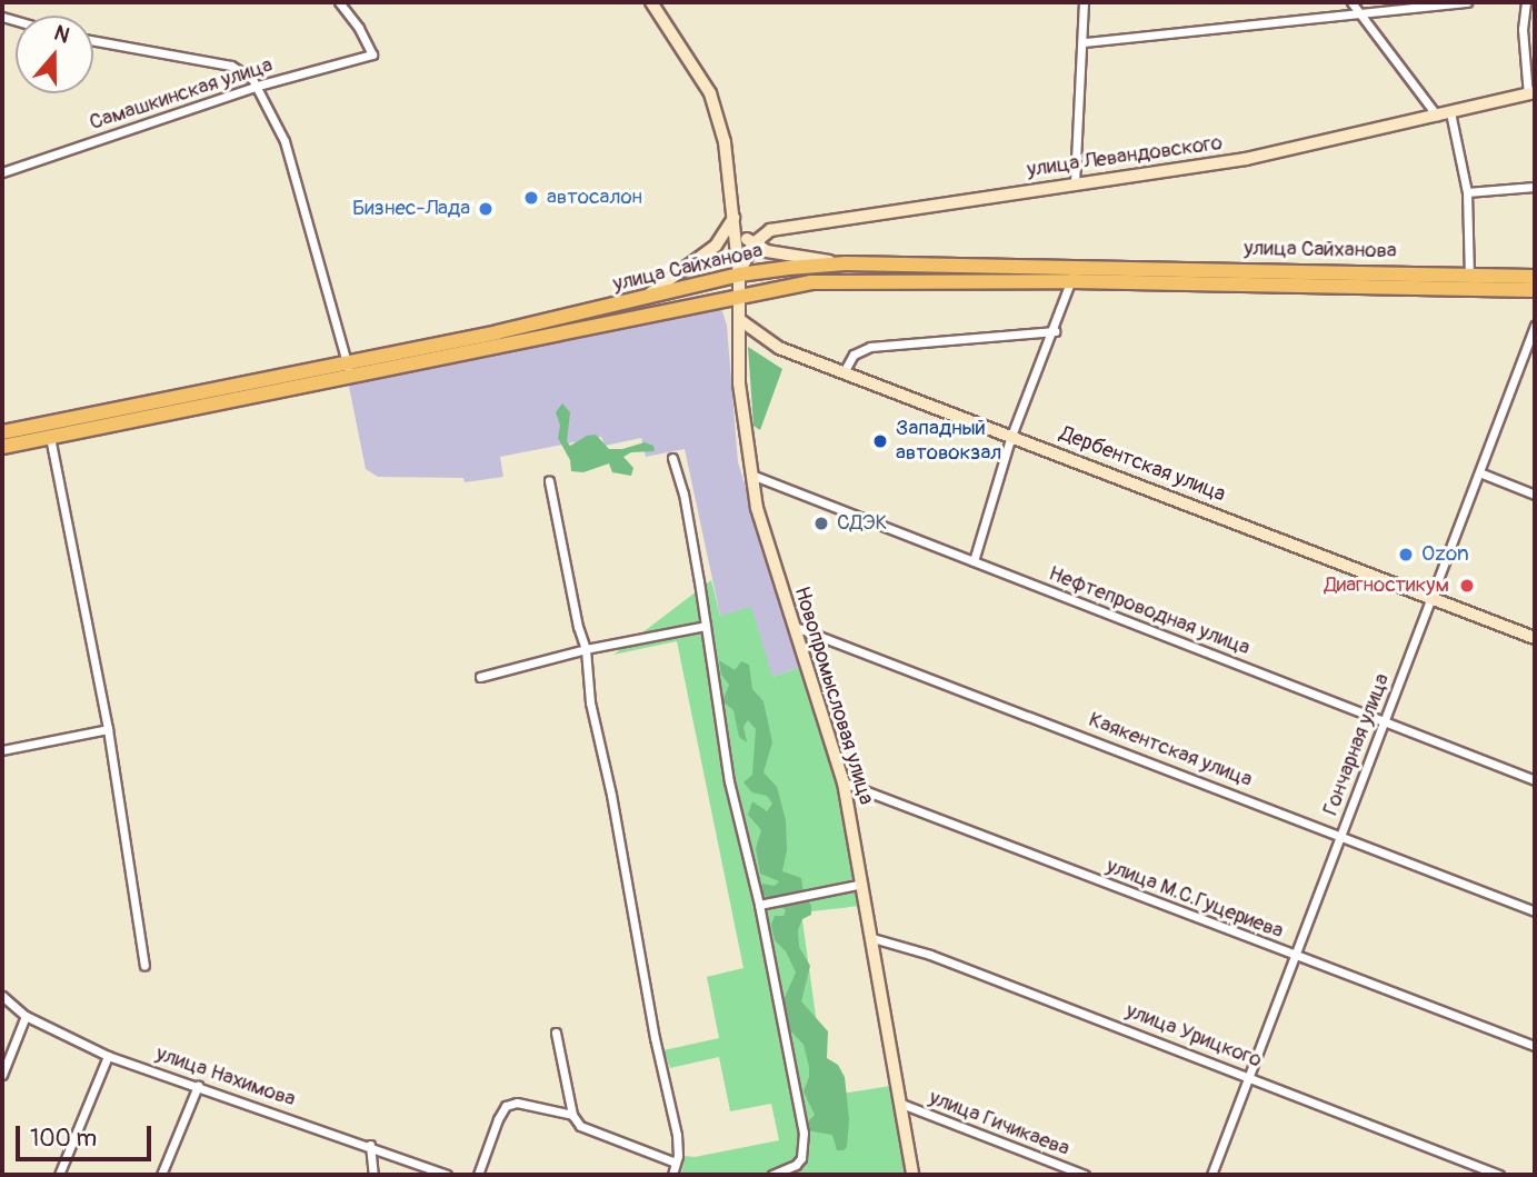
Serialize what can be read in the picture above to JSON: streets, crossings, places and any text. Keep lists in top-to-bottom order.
{
  "streets": {
    "main road": ["улица Сайханова"],
    "street": [
      "Самашкинская улица",
      "улица Левандовского",
      "Дербентская улица",
      "Нефтепроводная улица",
      "Новопромысловая улица",
      "Гончарная улица",
      "Каякентская улица",
      "улица М.С.Гуцериева",
      "улица Урицкого",
      "улица Нахимова",
      "улица Гичикаева"
    ]
  },
  "crossings": [
    ["улица Сайханова", "Новопромысловая улица"],
    ["Дербентская улица", "Новопромысловая улица"],
    ["Дербентская улица", "Гончарная улица"],
    ["Нефтепроводная улица", "Новопромысловая улица"],
    ["Нефтепроводная улица", "Гончарная улица"],
    ["Новопромысловая улица", "Каякентская улица"],
    ["Новопромысловая улица", "улица М.С.Гуцериева"],
    ["Новопромысловая улица", "улица Урицкого"],
    ["Новопромысловая улица", "улица Гичикаева"],
    ["Гончарная улица", "Каякентская улица"],
    ["Гончарная улица", "улица М.С.Гуцериева"],
    ["Гончарная улица", "улица Урицкого"]
  ],
  "places": [
    "автосалон",
    "Бизнес-Лада",
    "Западный автовокзал",
    "СДЭК",
    "Ozon",
    "Диагностикум"
  ],
  "scale_bar": "100 m",
  "north": "top"
}
